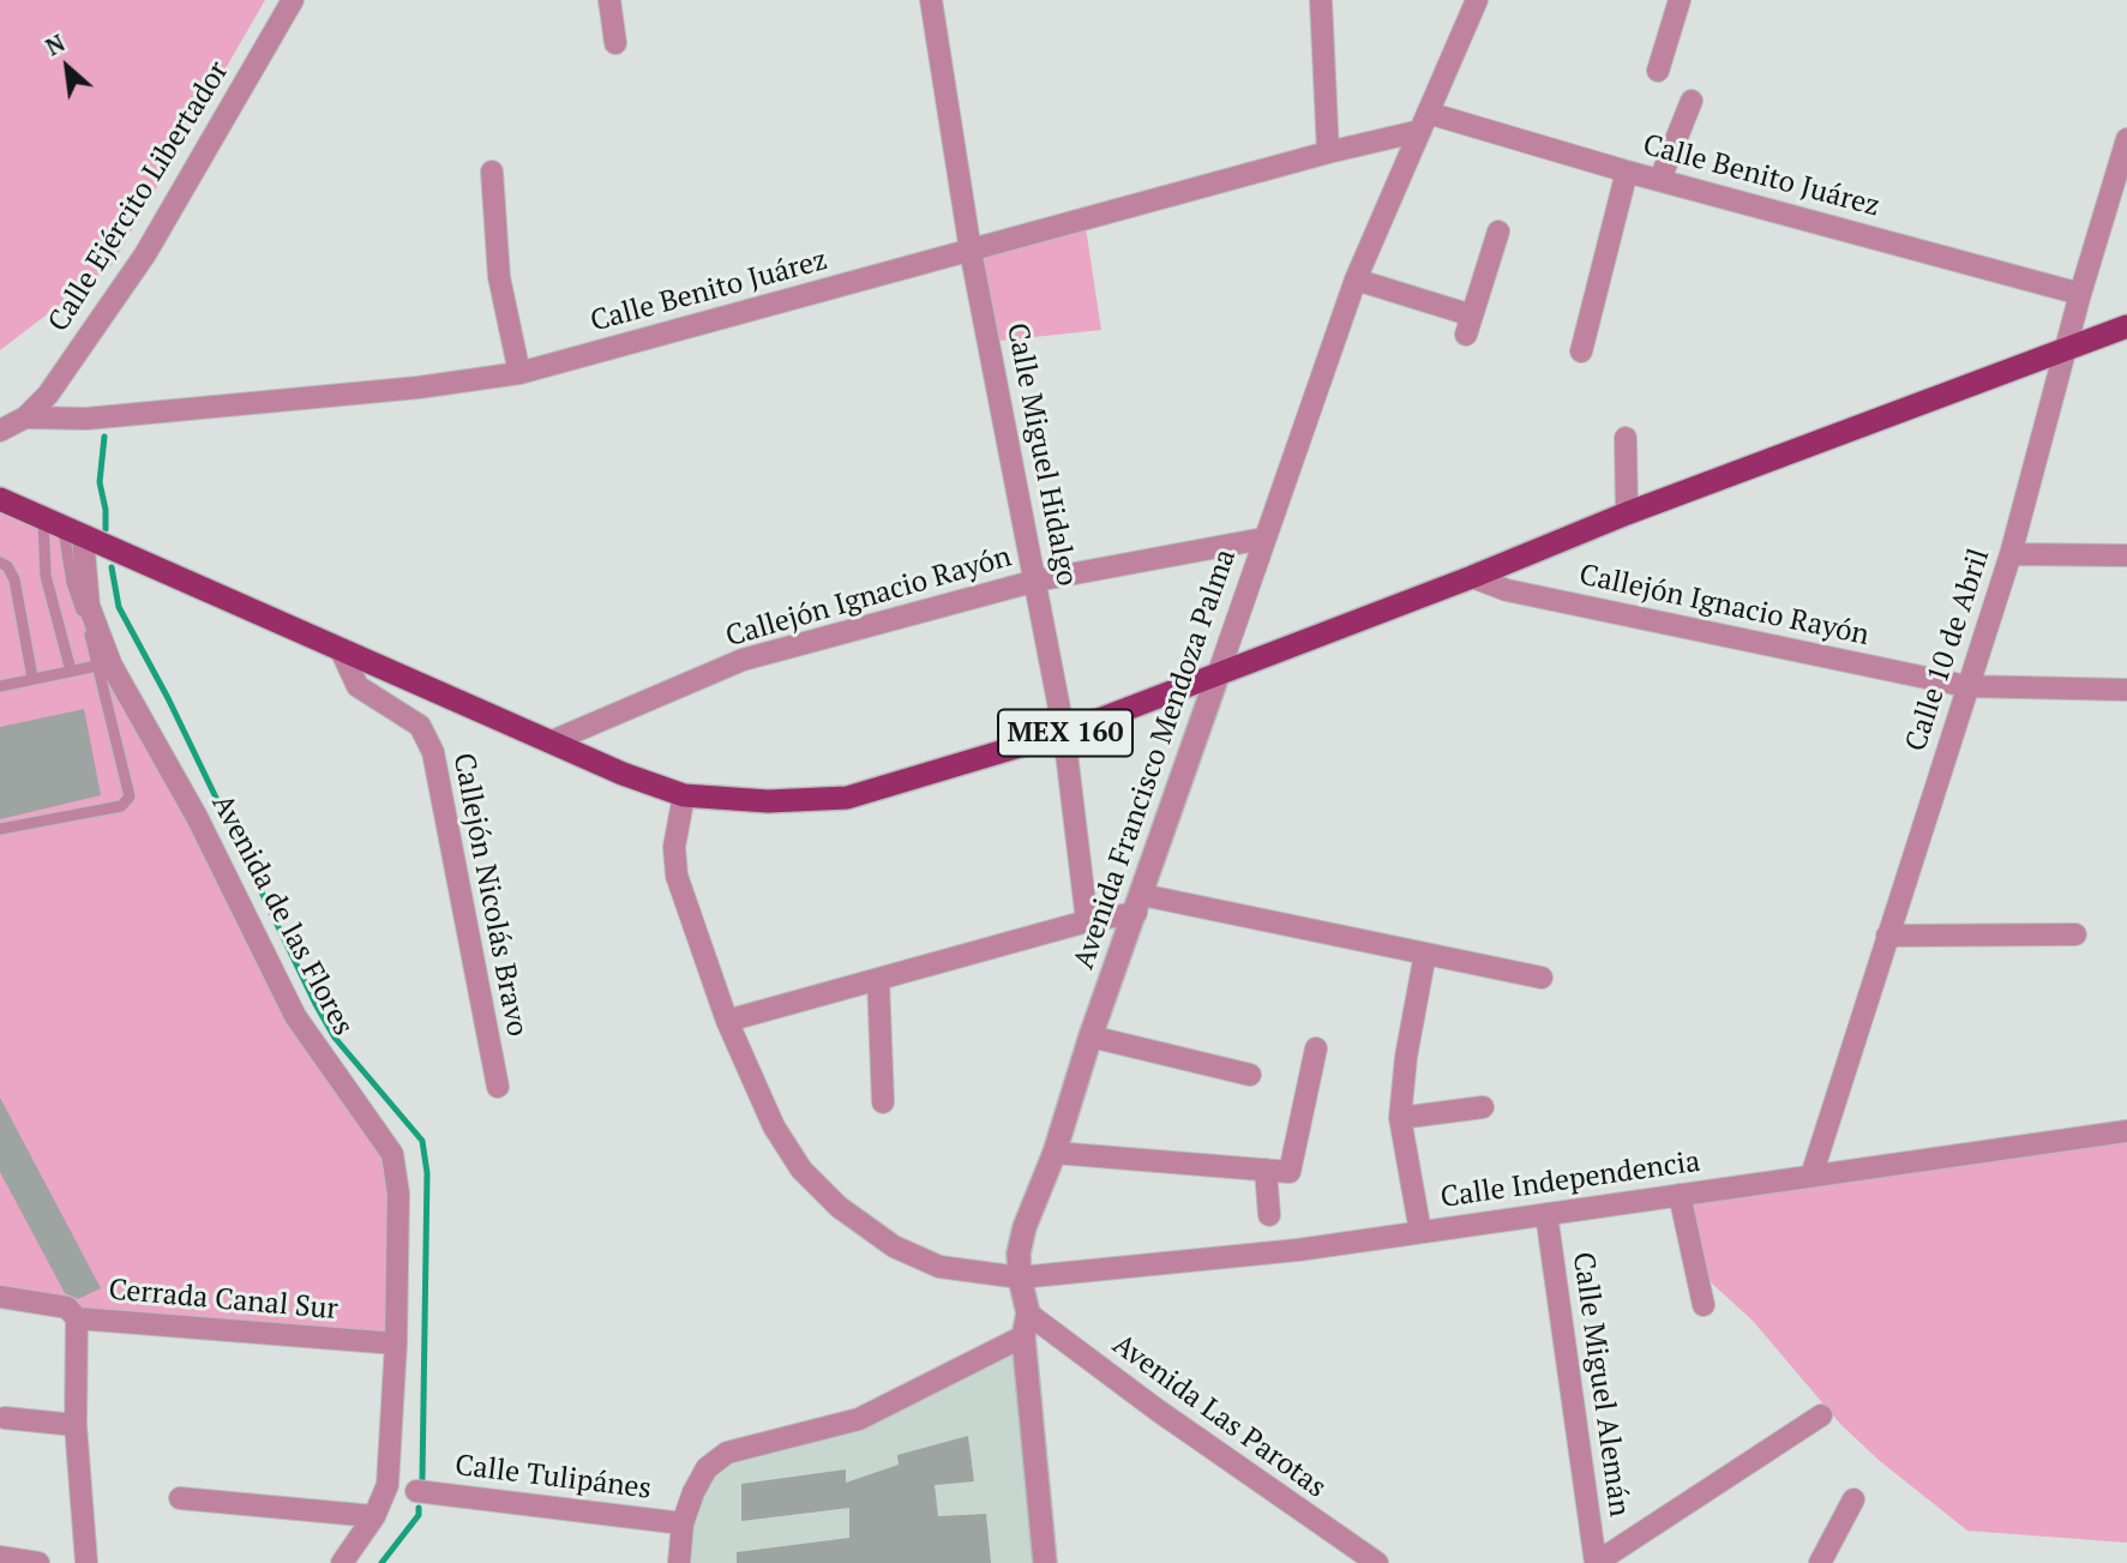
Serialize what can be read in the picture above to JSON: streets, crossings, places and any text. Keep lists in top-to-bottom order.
{
  "streets": {
    "main road": ["MEX 160"],
    "street": [
      "Calle Benito Juárez",
      "Calle Ejército Libertador",
      "Calle Miguel Hidalgo",
      "Callejón Ignacio Rayón",
      "Calle 10 de Abril",
      "Avenida Francisco Mendoza Palma",
      "Callejón Nicolás Bravo",
      "Avenida de las Flores",
      "Calle Independencia",
      "Cerrada Canal Sur",
      "Calle Miguel Alemán",
      "Avenida Las Parotas",
      "Calle Tulipánes"
    ]
  },
  "crossings": [
    ["Calle Benito Juárez", "Calle Ejército Libertador"],
    ["Calle Benito Juárez", "Calle Miguel Hidalgo"],
    ["Calle Benito Juárez", "Calle 10 de Abril"],
    ["Calle Benito Juárez", "Avenida Francisco Mendoza Palma"],
    ["Calle Miguel Hidalgo", "Callejón Ignacio Rayón"],
    ["Calle Miguel Hidalgo", "MEX 160"],
    ["Callejón Ignacio Rayón", "Calle 10 de Abril"],
    ["Callejón Ignacio Rayón", "MEX 160"],
    ["Callejón Ignacio Rayón", "Avenida Francisco Mendoza Palma"],
    ["Calle 10 de Abril", "MEX 160"],
    ["Calle 10 de Abril", "Calle Independencia"],
    ["MEX 160", "Avenida Francisco Mendoza Palma"],
    ["MEX 160", "Callejón Nicolás Bravo"],
    ["MEX 160", "Avenida de las Flores"],
    ["MEX 160", "Calle Independencia"],
    ["Avenida Francisco Mendoza Palma", "Calle Independencia"],
    ["Avenida Francisco Mendoza Palma", "Avenida Las Parotas"],
    ["Avenida de las Flores", "Cerrada Canal Sur"],
    ["Calle Independencia", "Calle Miguel Alemán"]
  ],
  "north": "top left"
}
